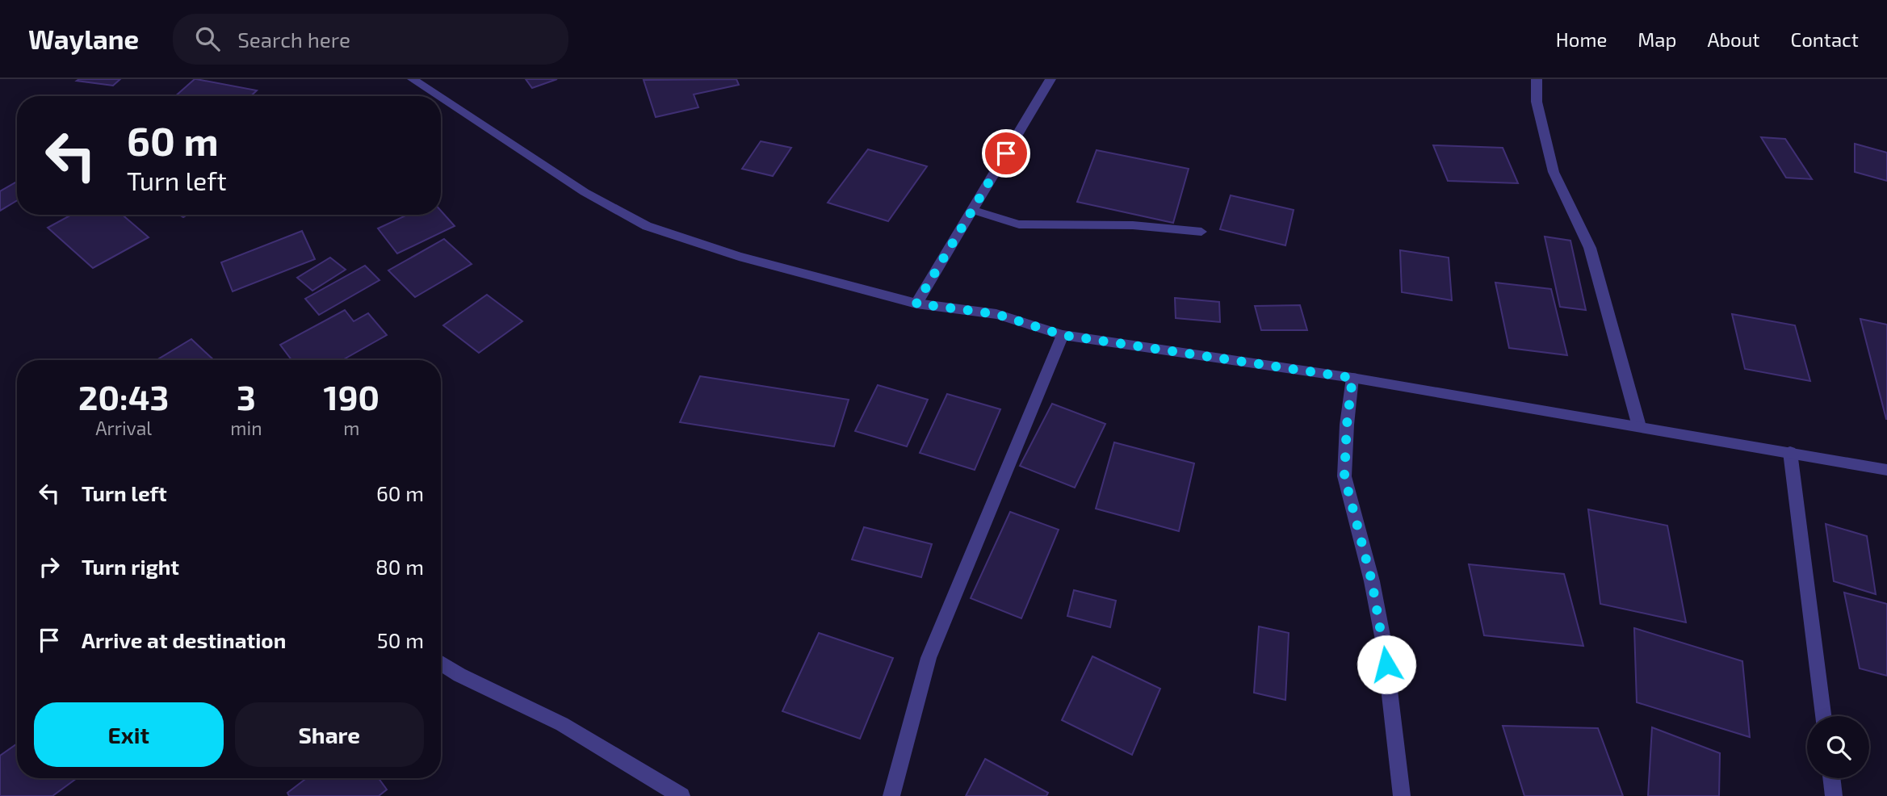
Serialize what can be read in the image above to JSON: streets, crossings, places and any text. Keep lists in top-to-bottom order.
{
  "page": {
    "header": "Waylane",
    "search": "Search here",
    "nav": [
      "Home",
      "Map",
      "About",
      "Contact"
    ],
    "turn": ["60 m", "Turn left"],
    "eta": [
      "20:43",
      "Arrival",
      "3",
      "min",
      "190",
      "m"
    ],
    "list": [
      {
        "name": "Turn left",
        "value": "60 m"
      },
      {
        "name": "Turn right",
        "value": "80 m"
      },
      {
        "name": "Arrive at destination",
        "value": "50 m"
      }
    ],
    "buttons": ["Exit", "Share"]
  }
}
